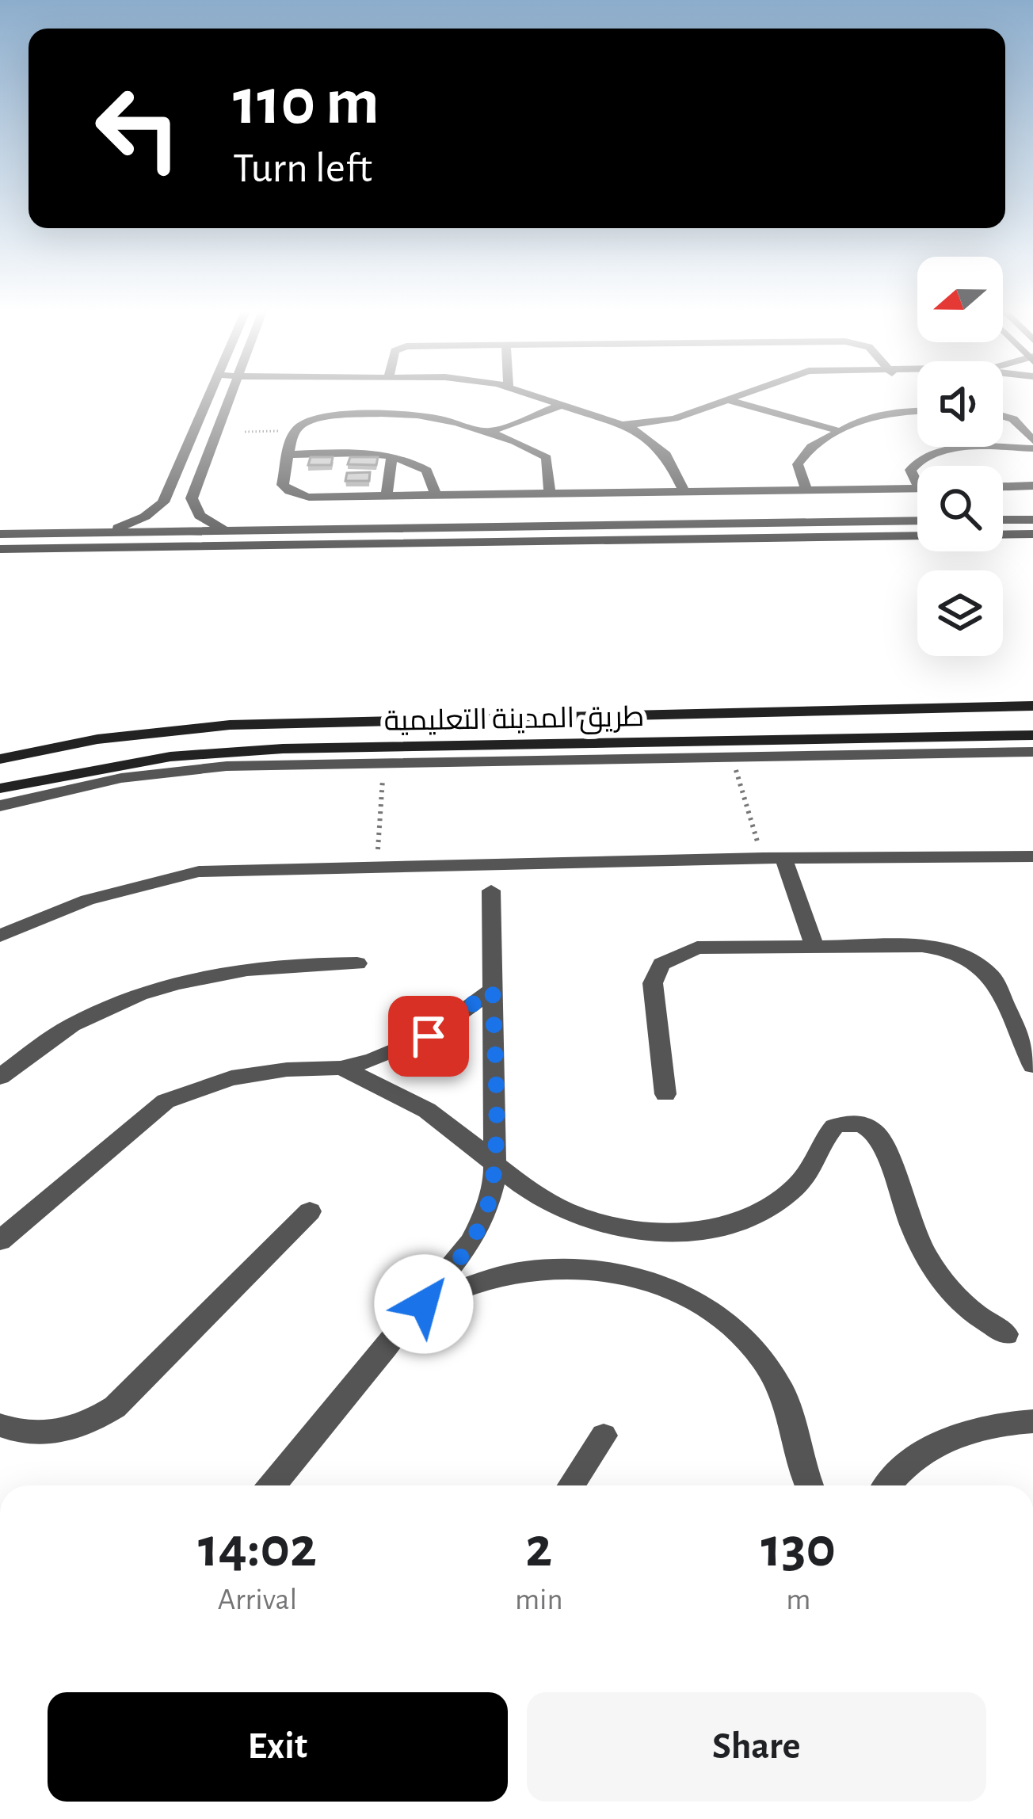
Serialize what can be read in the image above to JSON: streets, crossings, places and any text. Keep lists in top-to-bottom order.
{
  "streets": {
    "street": ["طريق المدينة التعليمية"]
  },
  "north": "left",
  "page": {
    "turn": ["110 m", "Turn left"],
    "eta": [
      "14:02",
      "Arrival",
      "2",
      "min",
      "130",
      "m"
    ],
    "buttons": ["Exit", "Share"]
  }
}
